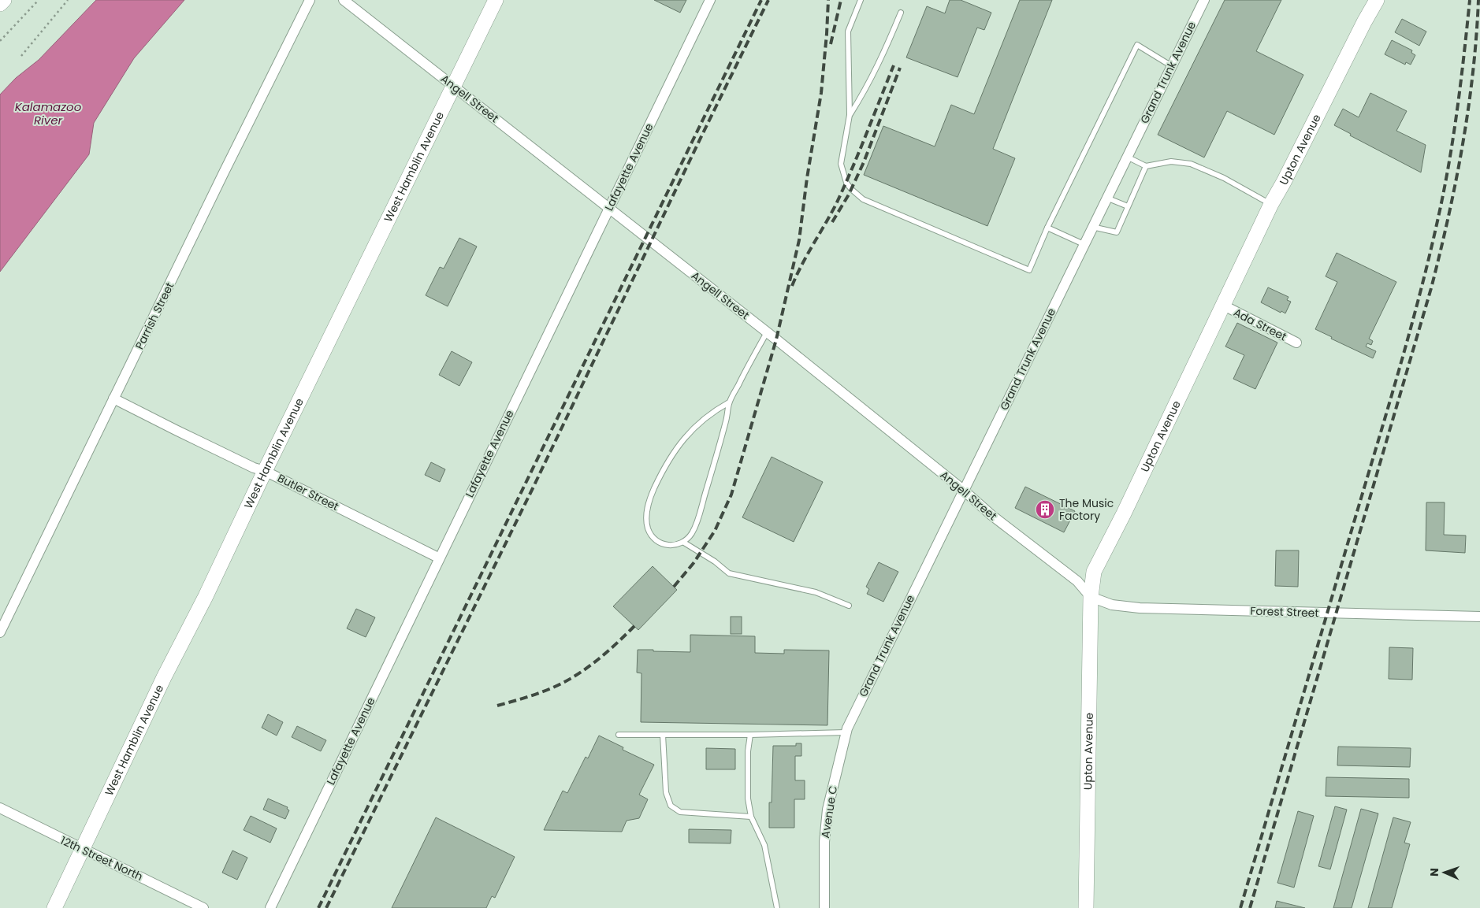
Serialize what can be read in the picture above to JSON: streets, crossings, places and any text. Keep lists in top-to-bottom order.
{
  "streets": {
    "street": [
      "Grand Trunk Avenue",
      "Angell Street",
      "Upton Avenue",
      "West Hamblin Avenue",
      "Lafayette Avenue",
      "Parrish Street",
      "Ada Street",
      "Butler Street",
      "Forest Street",
      "Avenue C",
      "12th Street North"
    ]
  },
  "crossings": [
    ["Grand Trunk Avenue", "Angell Street"],
    ["Grand Trunk Avenue", "Avenue C"],
    ["Angell Street", "Upton Avenue"],
    ["Angell Street", "West Hamblin Avenue"],
    ["Angell Street", "Lafayette Avenue"],
    ["Angell Street", "Forest Street"],
    ["Upton Avenue", "Ada Street"],
    ["Upton Avenue", "Forest Street"],
    ["West Hamblin Avenue", "Butler Street"],
    ["West Hamblin Avenue", "12th Street North"],
    ["Lafayette Avenue", "Butler Street"],
    ["Parrish Street", "Butler Street"]
  ],
  "water": ["Kalamazoo River"],
  "places": {
    "building": ["The Music Factory"]
  },
  "north": "left"
}
